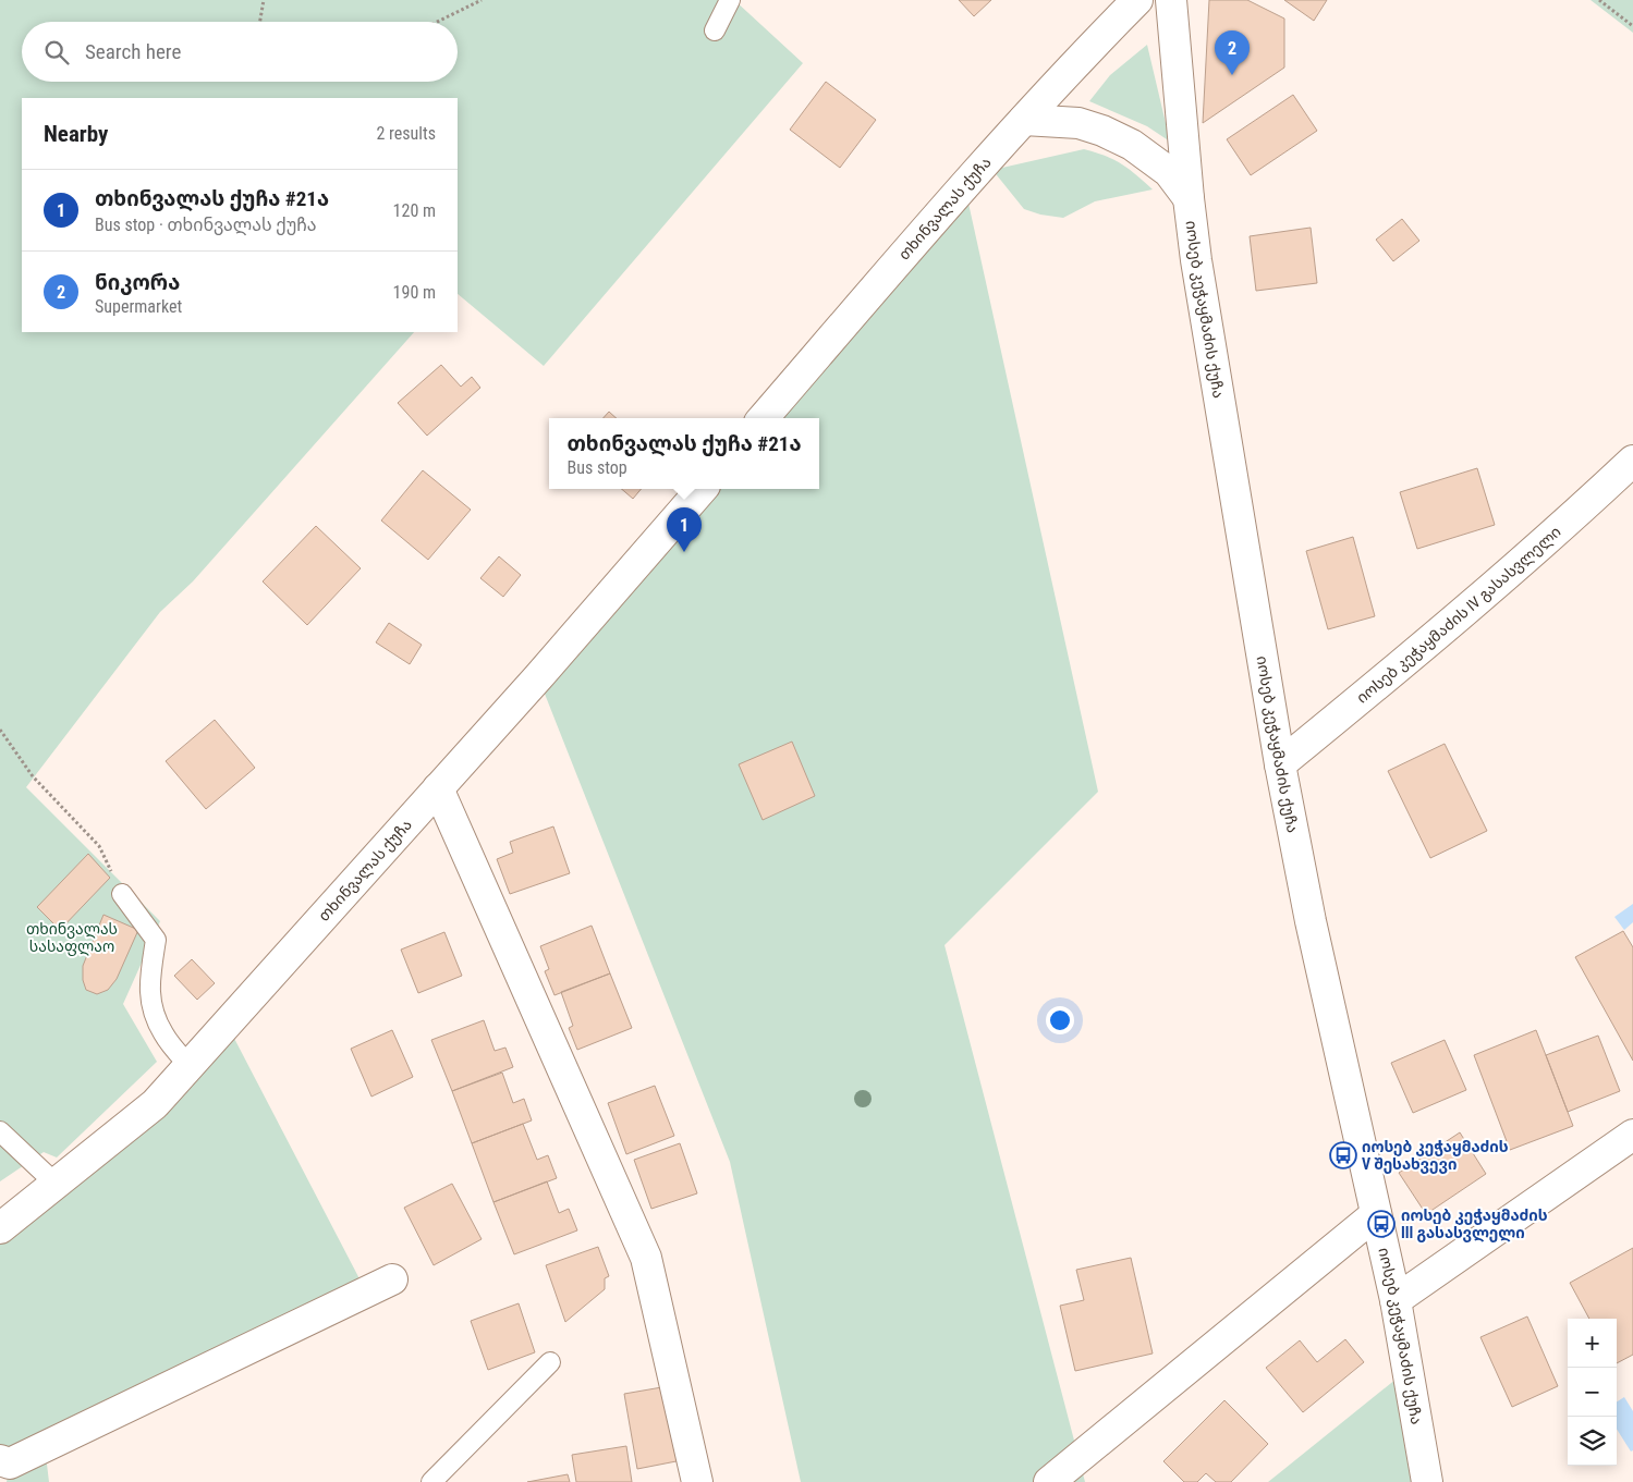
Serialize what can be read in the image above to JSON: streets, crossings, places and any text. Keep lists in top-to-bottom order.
{
  "streets": {
    "street": ["თხინვალას ქუჩა", "იოსებ კეჭაყმაძის ქუჩა", "იოსებ კეჭაყმაძის IV გასასვლელი"]
  },
  "crossings": [
    ["იოსებ კეჭაყმაძის ქუჩა", "იოსებ კეჭაყმაძის IV გასასვლელი"]
  ],
  "parks": ["თხინვალას სასაფლაო"],
  "places": {
    "bus stop": ["იოსებ კეჭაყმაძის V შესახვევი", "იოსებ კეჭაყმაძის III გასასვლელი"]
  },
  "page": {
    "search": "Search here",
    "pins": ["2", "1"],
    "heading": ["Nearby", "2 results"],
    "list": [
      {
        "mark": "1",
        "name": "თხინვალას ქუჩა #21ა",
        "note": "Bus stop · თხინვალას ქუჩა",
        "value": "120 m"
      },
      {
        "mark": "2",
        "name": "ნიკორა",
        "note": "Supermarket",
        "value": "190 m"
      }
    ],
    "popup": ["თხინვალას ქუჩა #21ა", "Bus stop"],
    "map_buttons": ["+", "−"]
  }
}
